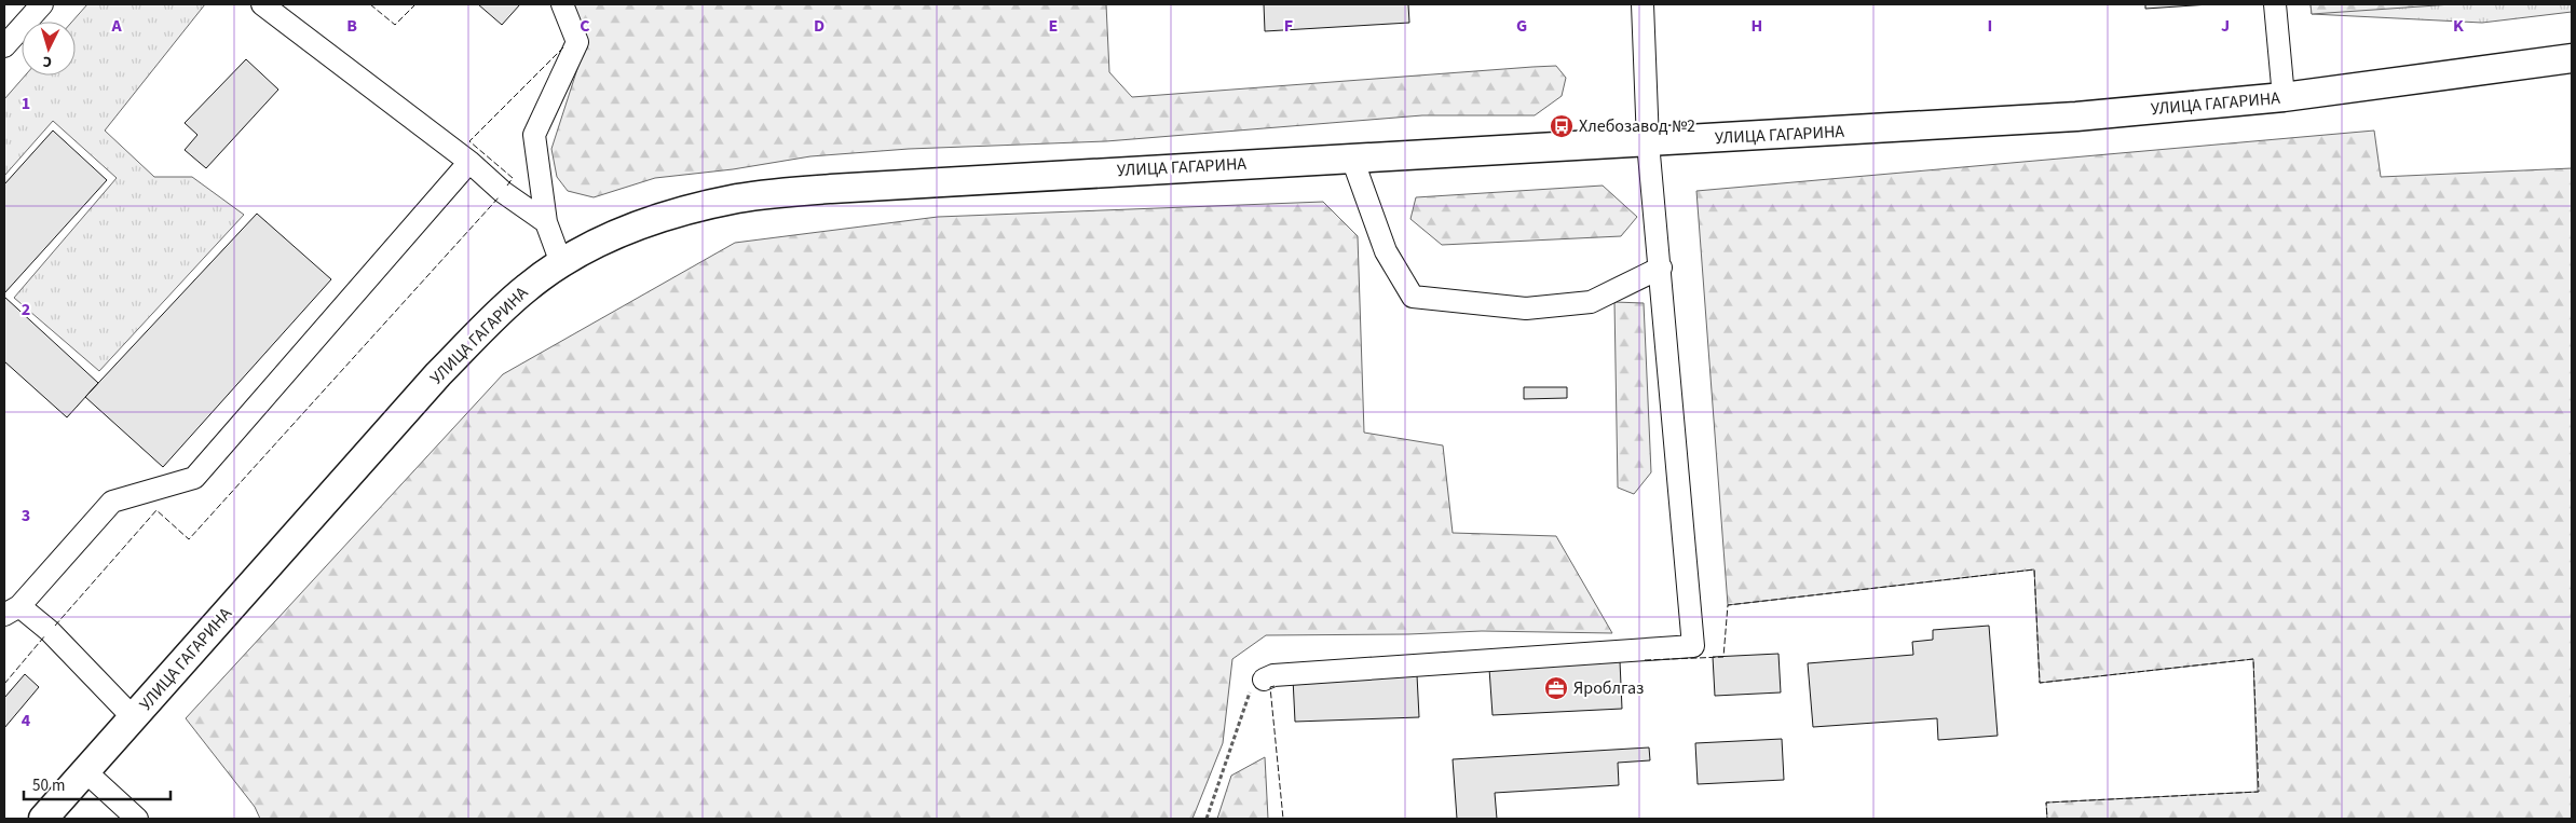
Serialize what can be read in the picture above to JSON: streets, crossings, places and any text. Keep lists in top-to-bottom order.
{
  "streets": {
    "main road": ["УЛИЦА ГАГАРИНА"]
  },
  "places": {
    "bus stop": ["Хлебозавод №2"],
    "office": ["Яроблгаз"]
  },
  "scale_bar": "50 m",
  "north": "bottom",
  "grid": {
    "columns": [
      "A",
      "B",
      "C",
      "D",
      "E",
      "F",
      "G",
      "H",
      "I",
      "J",
      "K"
    ],
    "rows": [
      "1",
      "2",
      "3",
      "4"
    ]
  }
}
